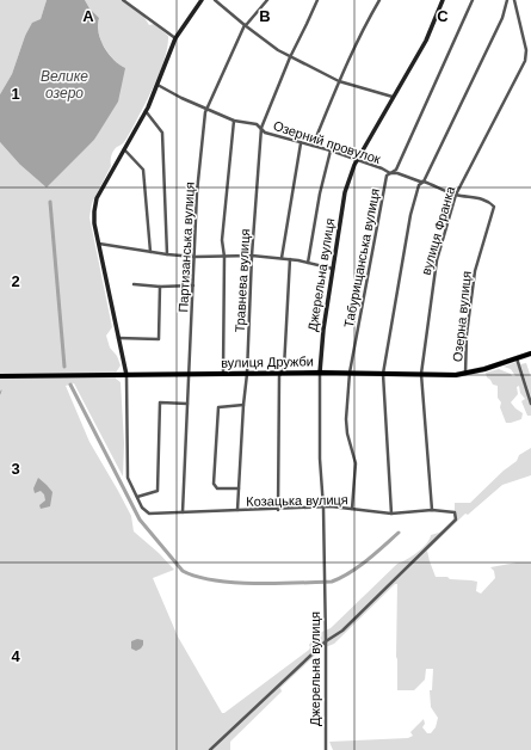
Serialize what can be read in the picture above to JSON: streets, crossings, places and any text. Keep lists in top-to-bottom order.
{
  "streets": {
    "main road": ["Джерельна вулиця", "вулиця Дружби"],
    "street": [
      "Озерний провулок",
      "вулиця Франка",
      "Партизанська вулиця",
      "Табурищанська вулиця",
      "Травнева вулиця",
      "Озерна вулиця",
      "Козацька вулиця"
    ]
  },
  "crossings": [
    ["Озерний провулок", "вулиця Франка"],
    ["Озерний провулок", "Партизанська вулиця"],
    ["Озерний провулок", "Табурищанська вулиця"],
    ["Озерний провулок", "Джерельна вулиця"],
    ["Озерний провулок", "Травнева вулиця"],
    ["Озерний провулок", "Озерна вулиця"],
    ["вулиця Франка", "вулиця Дружби"],
    ["вулиця Франка", "Козацька вулиця"],
    ["Партизанська вулиця", "вулиця Дружби"],
    ["Партизанська вулиця", "Козацька вулиця"],
    ["Табурищанська вулиця", "вулиця Дружби"],
    ["Табурищанська вулиця", "Козацька вулиця"],
    ["Джерельна вулиця", "вулиця Дружби"],
    ["Джерельна вулиця", "Козацька вулиця"],
    ["Травнева вулиця", "вулиця Дружби"],
    ["Травнева вулиця", "Козацька вулиця"],
    ["Озерна вулиця", "вулиця Дружби"]
  ],
  "water": ["Велике озеро"],
  "grid": {
    "columns": ["A", "B", "C"],
    "rows": [
      "1",
      "2",
      "3",
      "4"
    ]
  }
}
